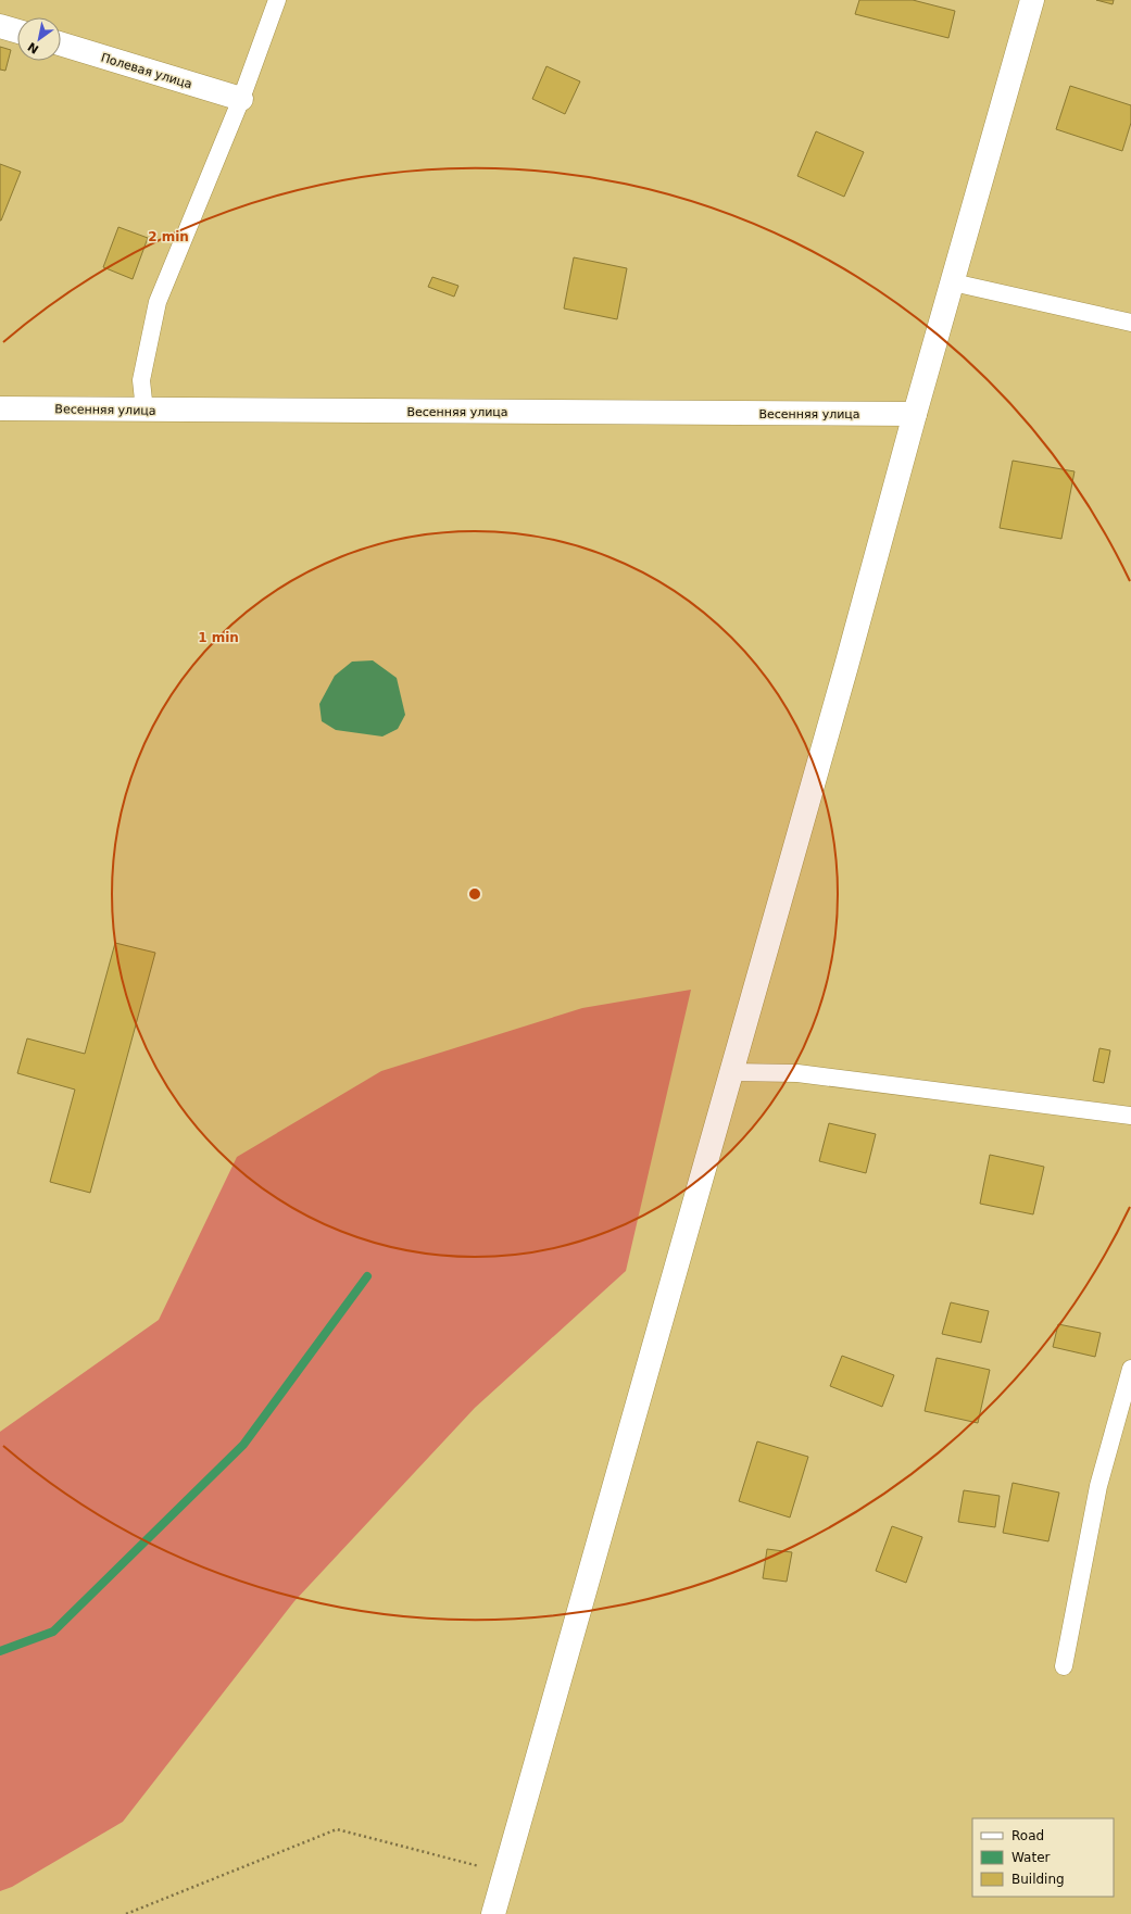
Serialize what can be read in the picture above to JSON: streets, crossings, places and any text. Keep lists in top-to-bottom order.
{
  "streets": {
    "street": ["Полевая улица", "Весенняя улица"]
  },
  "legend": ["Road", "Water", "Building"],
  "north": "bottom left",
  "rings": ["2 min", "1 min"]
}
